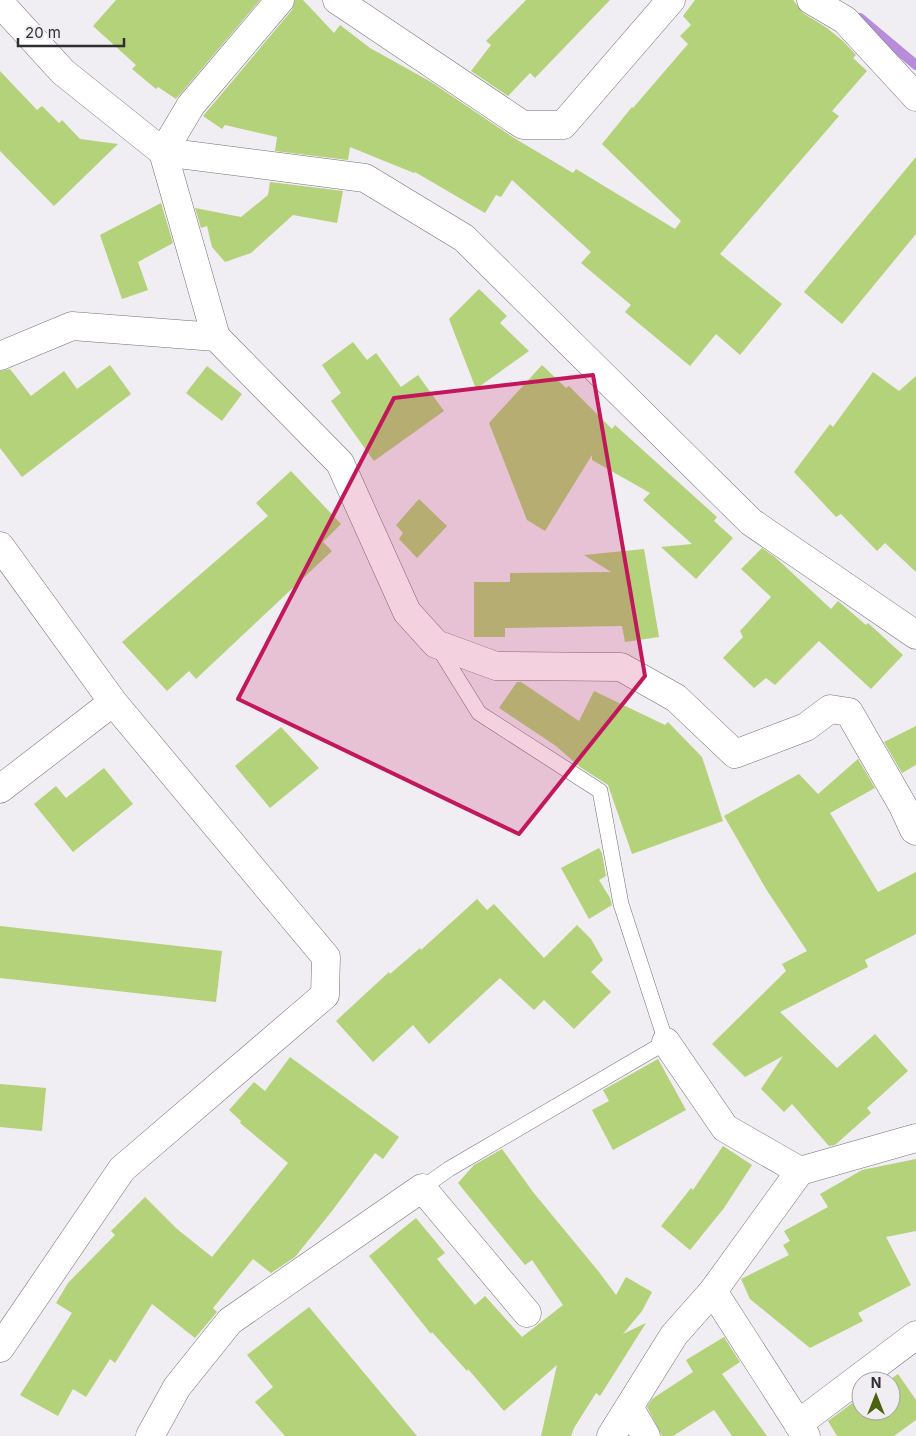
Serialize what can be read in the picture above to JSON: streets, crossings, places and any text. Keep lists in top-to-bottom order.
{
  "scale_bar": "20 m",
  "north": "top"
}
